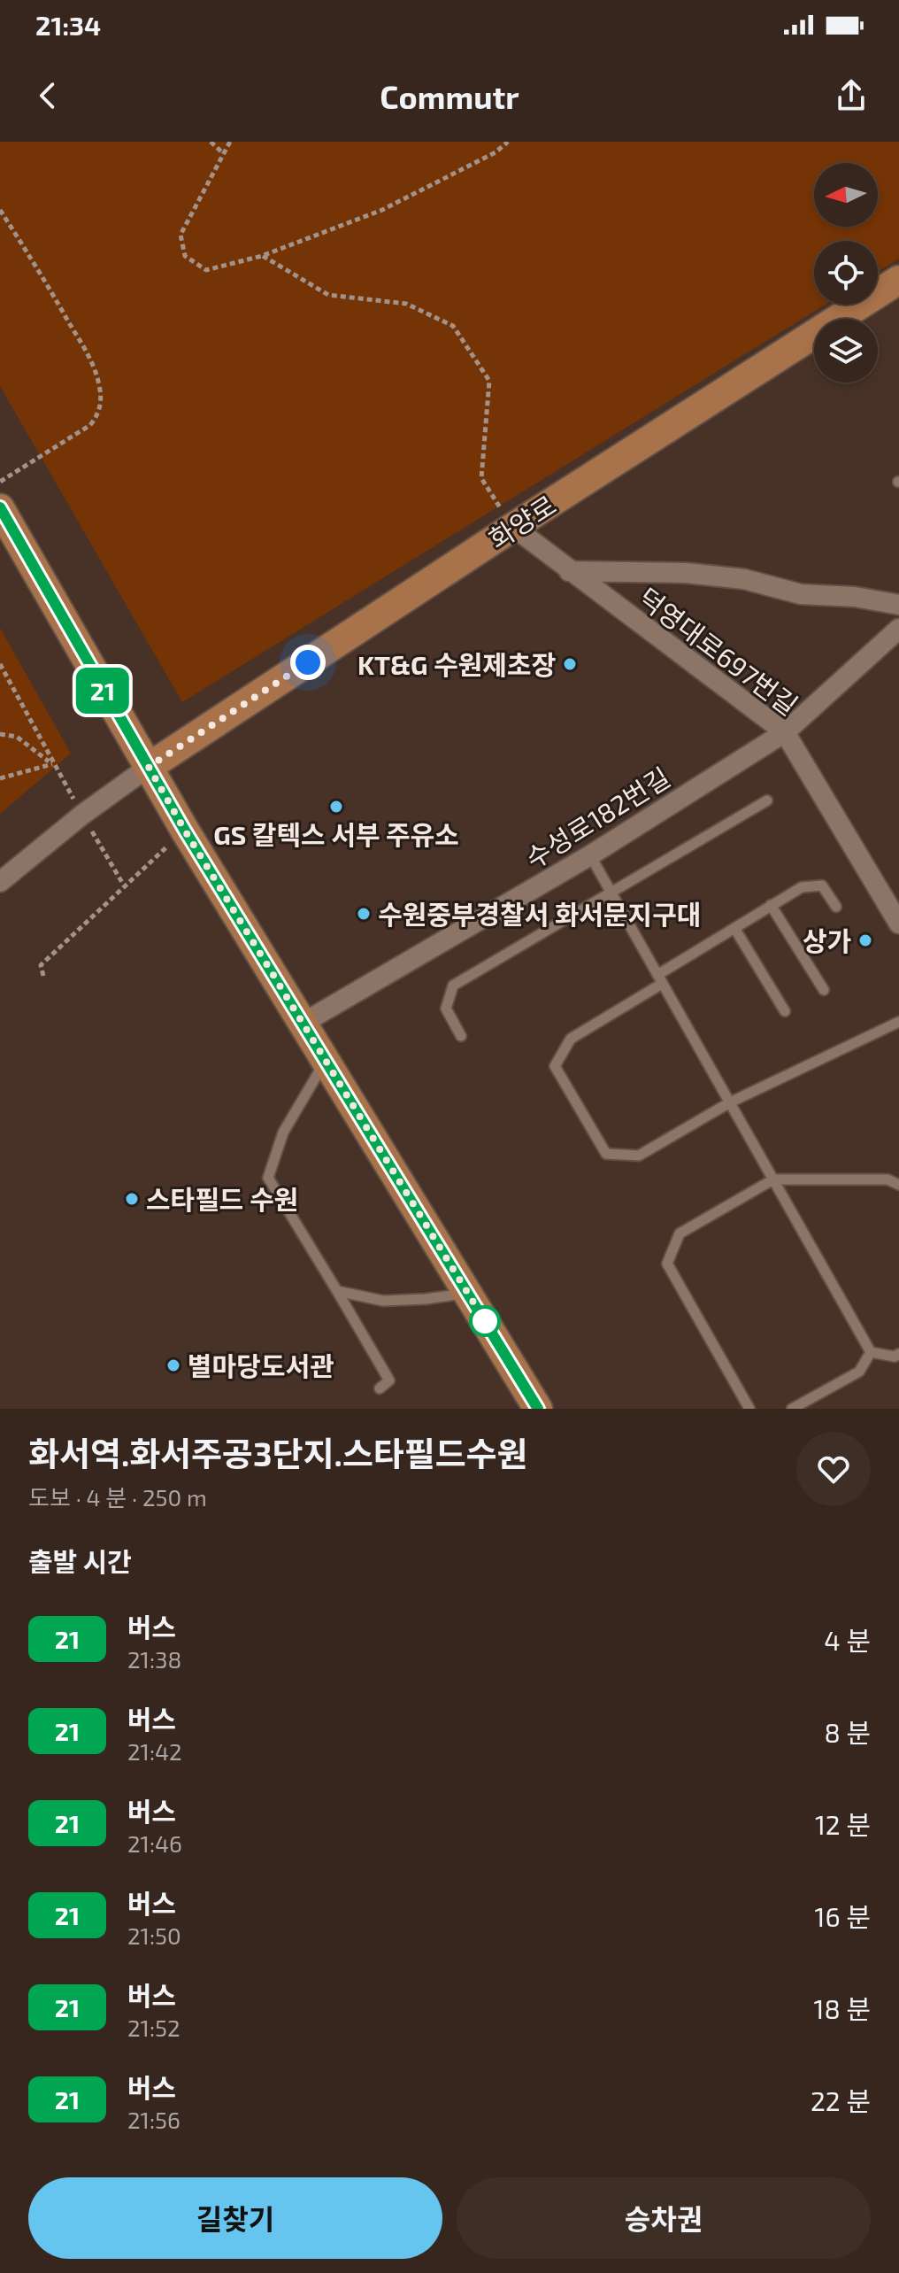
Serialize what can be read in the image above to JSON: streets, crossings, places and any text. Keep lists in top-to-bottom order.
{
  "streets": {
    "main road": ["화양로"],
    "street": ["덕영대로697번길", "수성로182번길"]
  },
  "crossings": [
    ["화양로", "덕영대로697번길"],
    ["덕영대로697번길", "수성로182번길"]
  ],
  "places": [
    "KT&G 수원제초장",
    "GS 칼텍스 서부 주유소",
    "수원중부경찰서 화서문지구대",
    "상가",
    "스타필드 수원",
    "별마당도서관"
  ],
  "lines": ["bus line 21"],
  "north": "left",
  "page": {
    "status": "21:34",
    "header": "Commutr",
    "on_map": "21",
    "heading": [
      ["화서역.화서주공3단지.스타필드수원", "도보 · 4 분 · 250 m"],
      "출발 시간"
    ],
    "list": [
      {
        "mark": "21",
        "name": "버스",
        "note": "21:38",
        "value": "4 분"
      },
      {
        "mark": "21",
        "name": "버스",
        "note": "21:42",
        "value": "8 분"
      },
      {
        "mark": "21",
        "name": "버스",
        "note": "21:46",
        "value": "12 분"
      },
      {
        "mark": "21",
        "name": "버스",
        "note": "21:50",
        "value": "16 분"
      },
      {
        "mark": "21",
        "name": "버스",
        "note": "21:52",
        "value": "18 분"
      },
      {
        "mark": "21",
        "name": "버스",
        "note": "21:56",
        "value": "22 분"
      }
    ],
    "buttons": ["길찾기", "승차권"]
  }
}
